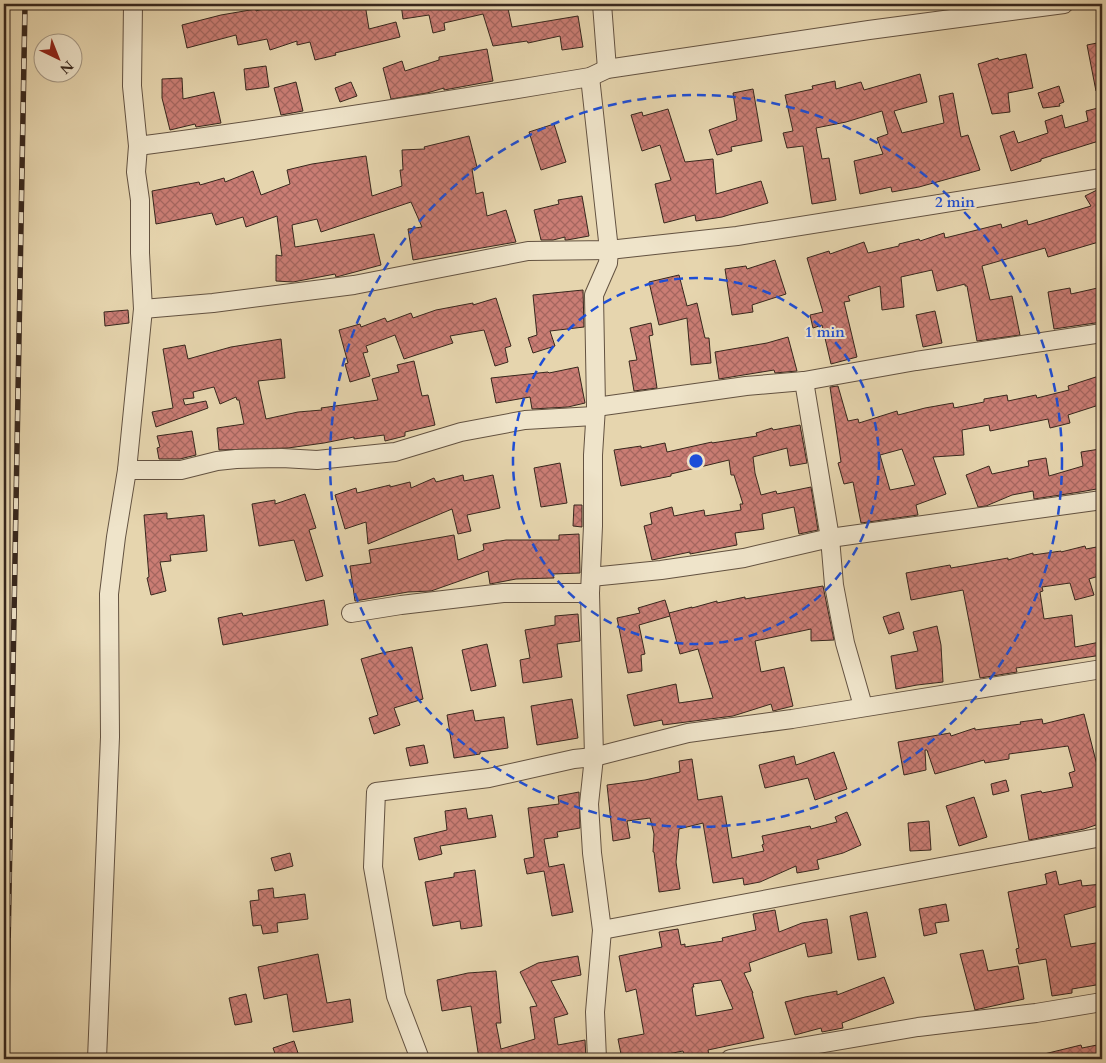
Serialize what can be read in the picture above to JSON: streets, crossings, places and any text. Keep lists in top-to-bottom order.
{
  "north": "bottom right",
  "rings": ["2 min", "1 min"]
}
